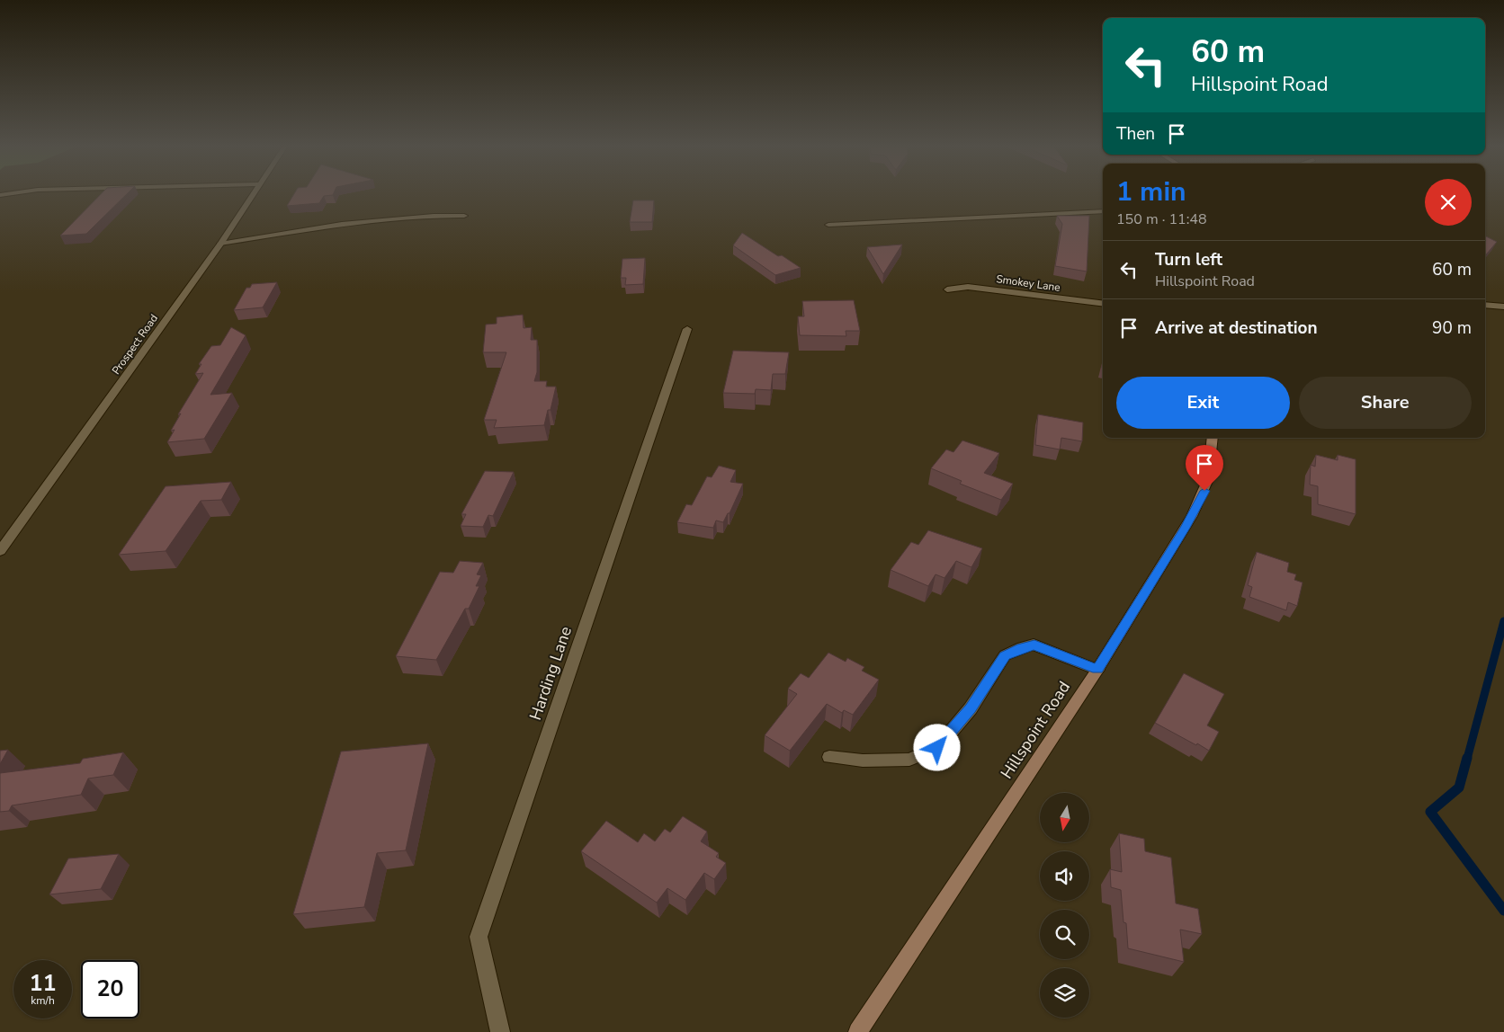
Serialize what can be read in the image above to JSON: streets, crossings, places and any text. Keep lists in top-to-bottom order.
{
  "streets": {
    "street": [
      "Smokey Lane",
      "Prospect Road",
      "Harding Lane",
      "Hillspoint Road"
    ]
  },
  "north": "bottom",
  "page": {
    "turn": ["60 m", "Hillspoint Road"],
    "then": "Then",
    "heading": ["1 min", "150 m · 11:48"],
    "list": [
      {
        "name": "Turn left",
        "note": "Hillspoint Road",
        "value": "60 m"
      },
      {
        "name": "Arrive at destination",
        "value": "90 m"
      }
    ],
    "buttons": ["Exit", "Share"],
    "speed": "11 km/h",
    "limit": "20"
  }
}
